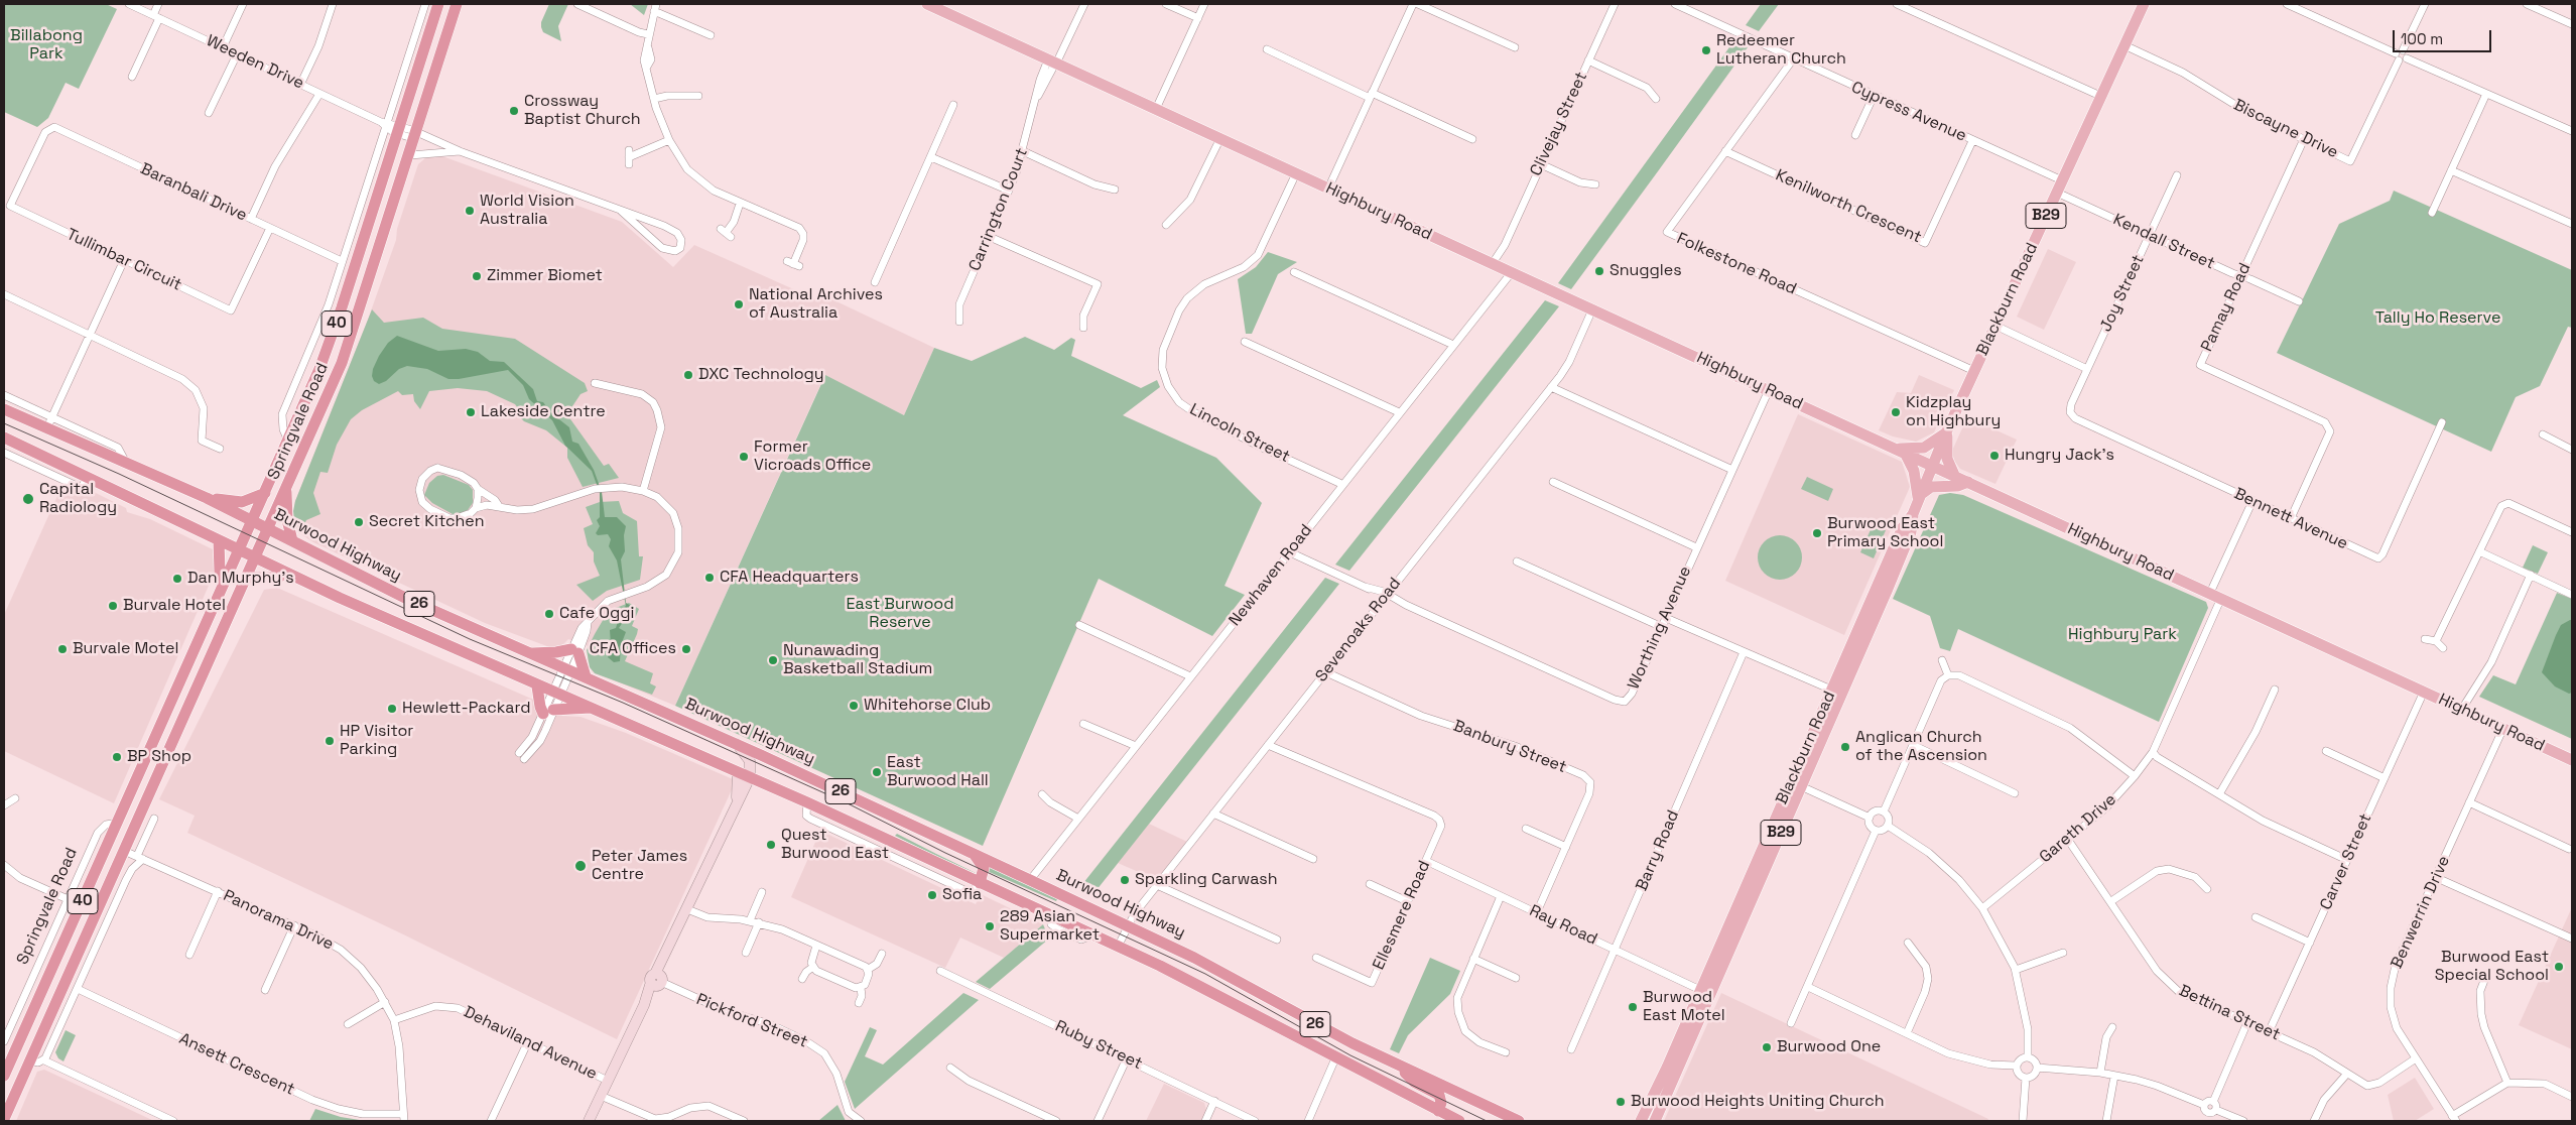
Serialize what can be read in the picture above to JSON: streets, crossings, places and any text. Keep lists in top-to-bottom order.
{
  "streets": {
    "highway": [
      "40",
      "Springvale Road",
      "Burwood Highway",
      "26"
    ],
    "main road": ["Highbury Road", "B29", "Blackburn Road"],
    "street": [
      "Weeden Drive",
      "Cypress Avenue",
      "Clivejay Street",
      "Biscayne Drive",
      "Baranbali Drive",
      "Kenilworth Crescent",
      "Carrington Court",
      "Kendall Street",
      "Tullimbar Circuit",
      "Folkestone Road",
      "Joy Street",
      "Pamay Road",
      "Lincoln Street",
      "Bennett Avenue",
      "Newhaven Road",
      "Worthing Avenue",
      "Sevenoaks Road",
      "Banbury Street",
      "Gareth Drive",
      "Barry Road",
      "Carver Street",
      "Benwerrin Drive",
      "Ellesmere Road",
      "Panorama Drive",
      "Ray Road",
      "Bettina Street",
      "Pickford Street",
      "Dehaviland Avenue",
      "Ruby Street",
      "Ansett Crescent"
    ]
  },
  "crossings": [
    ["Weeden Drive", "Springvale Road"],
    ["Cypress Avenue", "Kenilworth Crescent"],
    ["Cypress Avenue", "Folkestone Road"],
    ["Cypress Avenue", "Blackburn Road"],
    ["Clivejay Street", "Highbury Road"],
    ["Biscayne Drive", "Blackburn Road"],
    ["Biscayne Drive", "Pamay Road"],
    ["Baranbali Drive", "Tullimbar Circuit"],
    ["Baranbali Drive", "Springvale Road"],
    ["Kenilworth Crescent", "Folkestone Road"],
    ["Carrington Court", "Highbury Road"],
    ["Highbury Road", "Blackburn Road"],
    ["Highbury Road", "Lincoln Street"],
    ["Highbury Road", "Newhaven Road"],
    ["Highbury Road", "Worthing Avenue"],
    ["Highbury Road", "Sevenoaks Road"],
    ["Highbury Road", "Gareth Drive"],
    ["Highbury Road", "Carver Street"],
    ["Highbury Road", "Benwerrin Drive"],
    ["Kendall Street", "Joy Street"],
    ["Kendall Street", "Blackburn Road"],
    ["Kendall Street", "Pamay Road"],
    ["Folkestone Road", "Blackburn Road"],
    ["Joy Street", "Bennett Avenue"],
    ["Blackburn Road", "Ray Road"],
    ["Pamay Road", "Bennett Avenue"],
    ["Springvale Road", "Burwood Highway"],
    ["Springvale Road", "26"],
    ["Springvale Road", "Panorama Drive"],
    ["Lincoln Street", "Newhaven Road"],
    ["Burwood Highway", "Newhaven Road"],
    ["Burwood Highway", "Sevenoaks Road"],
    ["Newhaven Road", "Worthing Avenue"],
    ["26", "Sevenoaks Road"],
    ["Worthing Avenue", "Sevenoaks Road"],
    ["Sevenoaks Road", "Banbury Street"],
    ["Sevenoaks Road", "Ellesmere Road"],
    ["Banbury Street", "Ray Road"],
    ["Gareth Drive", "Bettina Street"],
    ["Barry Road", "Ray Road"],
    ["Carver Street", "Bettina Street"],
    ["Benwerrin Drive", "Bettina Street"],
    ["Ellesmere Road", "Ray Road"],
    ["Panorama Drive", "Dehaviland Avenue"],
    ["Panorama Drive", "Ansett Crescent"]
  ],
  "parks": [
    "Billabong Park",
    "Tally Ho Reserve",
    "East Burwood Reserve",
    "Highbury Park"
  ],
  "places": [
    "Redeemer Lutheran Church",
    "Crossway Baptist Church",
    "World Vision Australia",
    "Snuggles",
    "Zimmer Biomet",
    "National Archives of Australia",
    "DXC Technology",
    "Lakeside Centre",
    "Kidzplay on Highbury",
    "Hungry Jack's",
    "Former Vicroads Office",
    "Capital Radiology",
    "Secret Kitchen",
    "Burwood East Primary School",
    "CFA Headquarters",
    "Dan Murphy's",
    "Burvale Hotel",
    "Cafe Oggi",
    "Burvale Motel",
    "CFA Offices",
    "Nunawading Basketball Stadium",
    "Whitehorse Club",
    "Hewlett-Packard",
    "HP Visitor Parking",
    "Anglican Church of the Ascension",
    "BP Shop",
    "East Burwood Hall",
    "Quest Burwood East",
    "Peter James Centre",
    "Sparkling Carwash",
    "Sofia",
    "289 Asian Supermarket",
    "Burwood East Special School",
    "Burwood East Motel",
    "Burwood One",
    "Burwood Heights Uniting Church"
  ],
  "scale_bar": "100 m"
}
